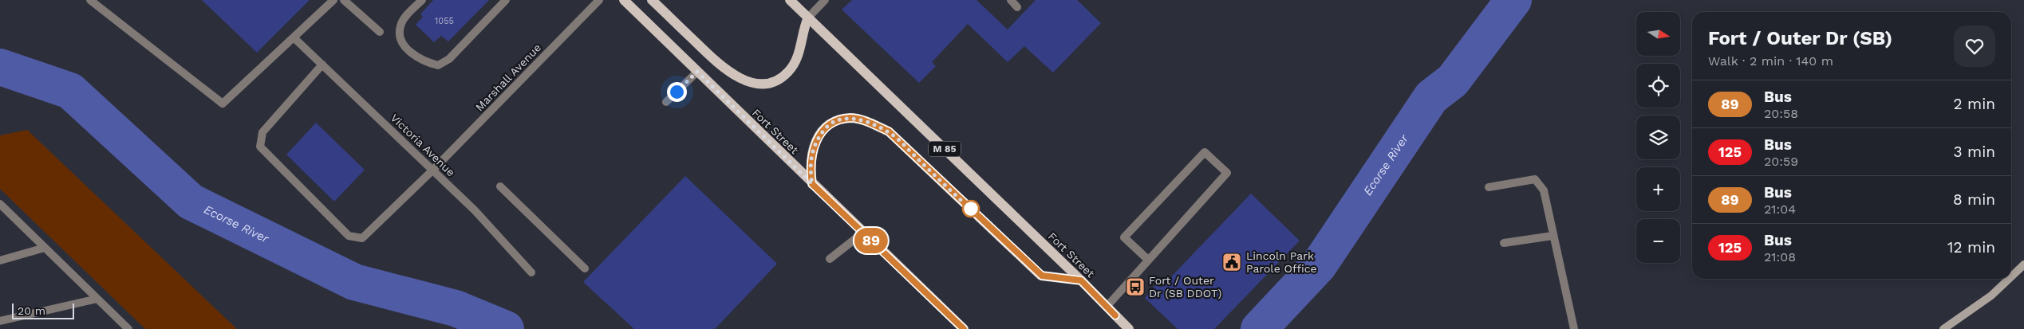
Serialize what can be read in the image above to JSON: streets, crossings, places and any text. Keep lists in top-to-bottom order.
{
  "streets": {
    "main road": ["Fort Street", "M 85"],
    "street": ["Marshall Avenue", "Victoria Avenue"]
  },
  "crossings": [
    ["Marshall Avenue", "Victoria Avenue"]
  ],
  "water": ["Ecorse River"],
  "places": {
    "public building": ["Lincoln Park Parole Office"],
    "bus stop": ["Fort / Outer Dr (SB DDOT)"]
  },
  "lines": ["bus line 89"],
  "house_numbers": ["1055"],
  "scale_bar": "20 m",
  "north": "right",
  "page": {
    "on_map": "89",
    "map_buttons": ["+", "−"],
    "heading": ["Fort / Outer Dr (SB)", "Walk · 2 min · 140 m"],
    "list": [
      {
        "mark": "89",
        "name": "Bus",
        "note": "20:58",
        "value": "2 min"
      },
      {
        "mark": "125",
        "name": "Bus",
        "note": "20:59",
        "value": "3 min"
      },
      {
        "mark": "89",
        "name": "Bus",
        "note": "21:04",
        "value": "8 min"
      },
      {
        "mark": "125",
        "name": "Bus",
        "note": "21:08",
        "value": "12 min"
      }
    ],
    "scale": "20 m"
  }
}
